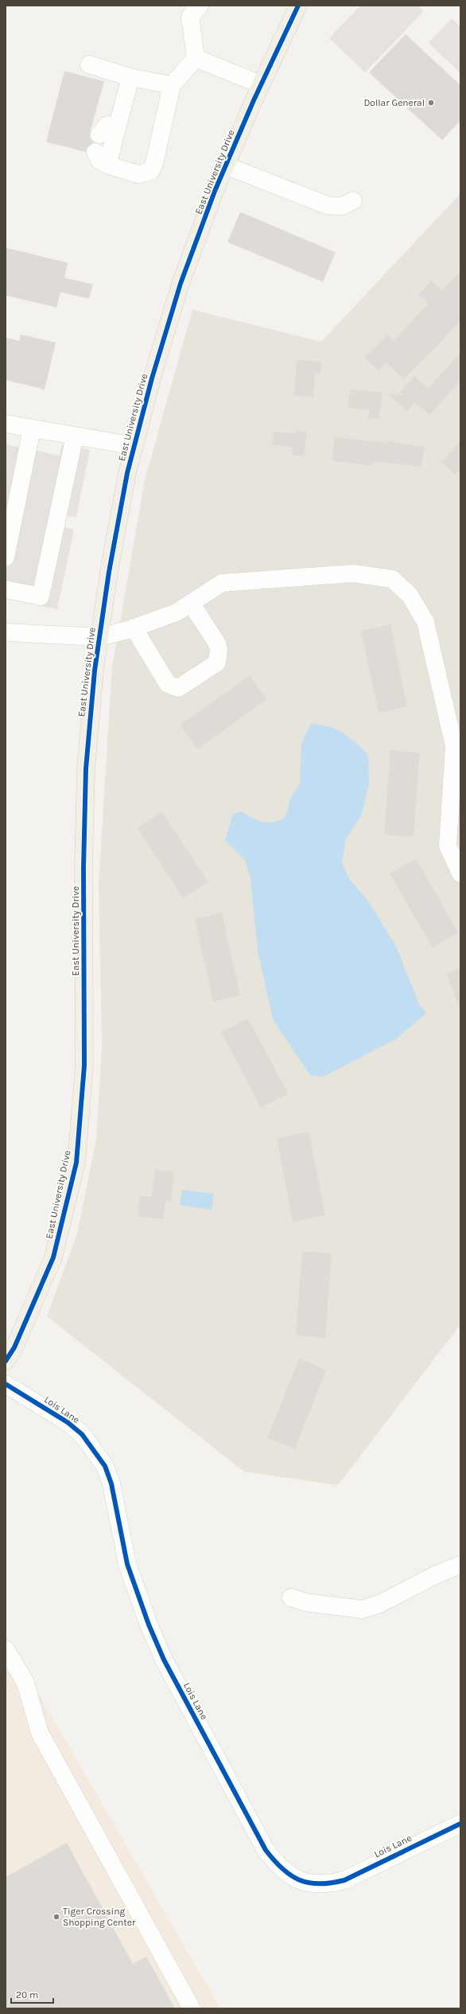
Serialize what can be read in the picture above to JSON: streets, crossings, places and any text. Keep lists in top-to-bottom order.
{
  "streets": {
    "main road": ["East University Drive"],
    "street": ["Lois Lane"]
  },
  "places": ["Dollar General", "Tiger Crossing Shopping Center"],
  "scale_bar": "20 m"
}
